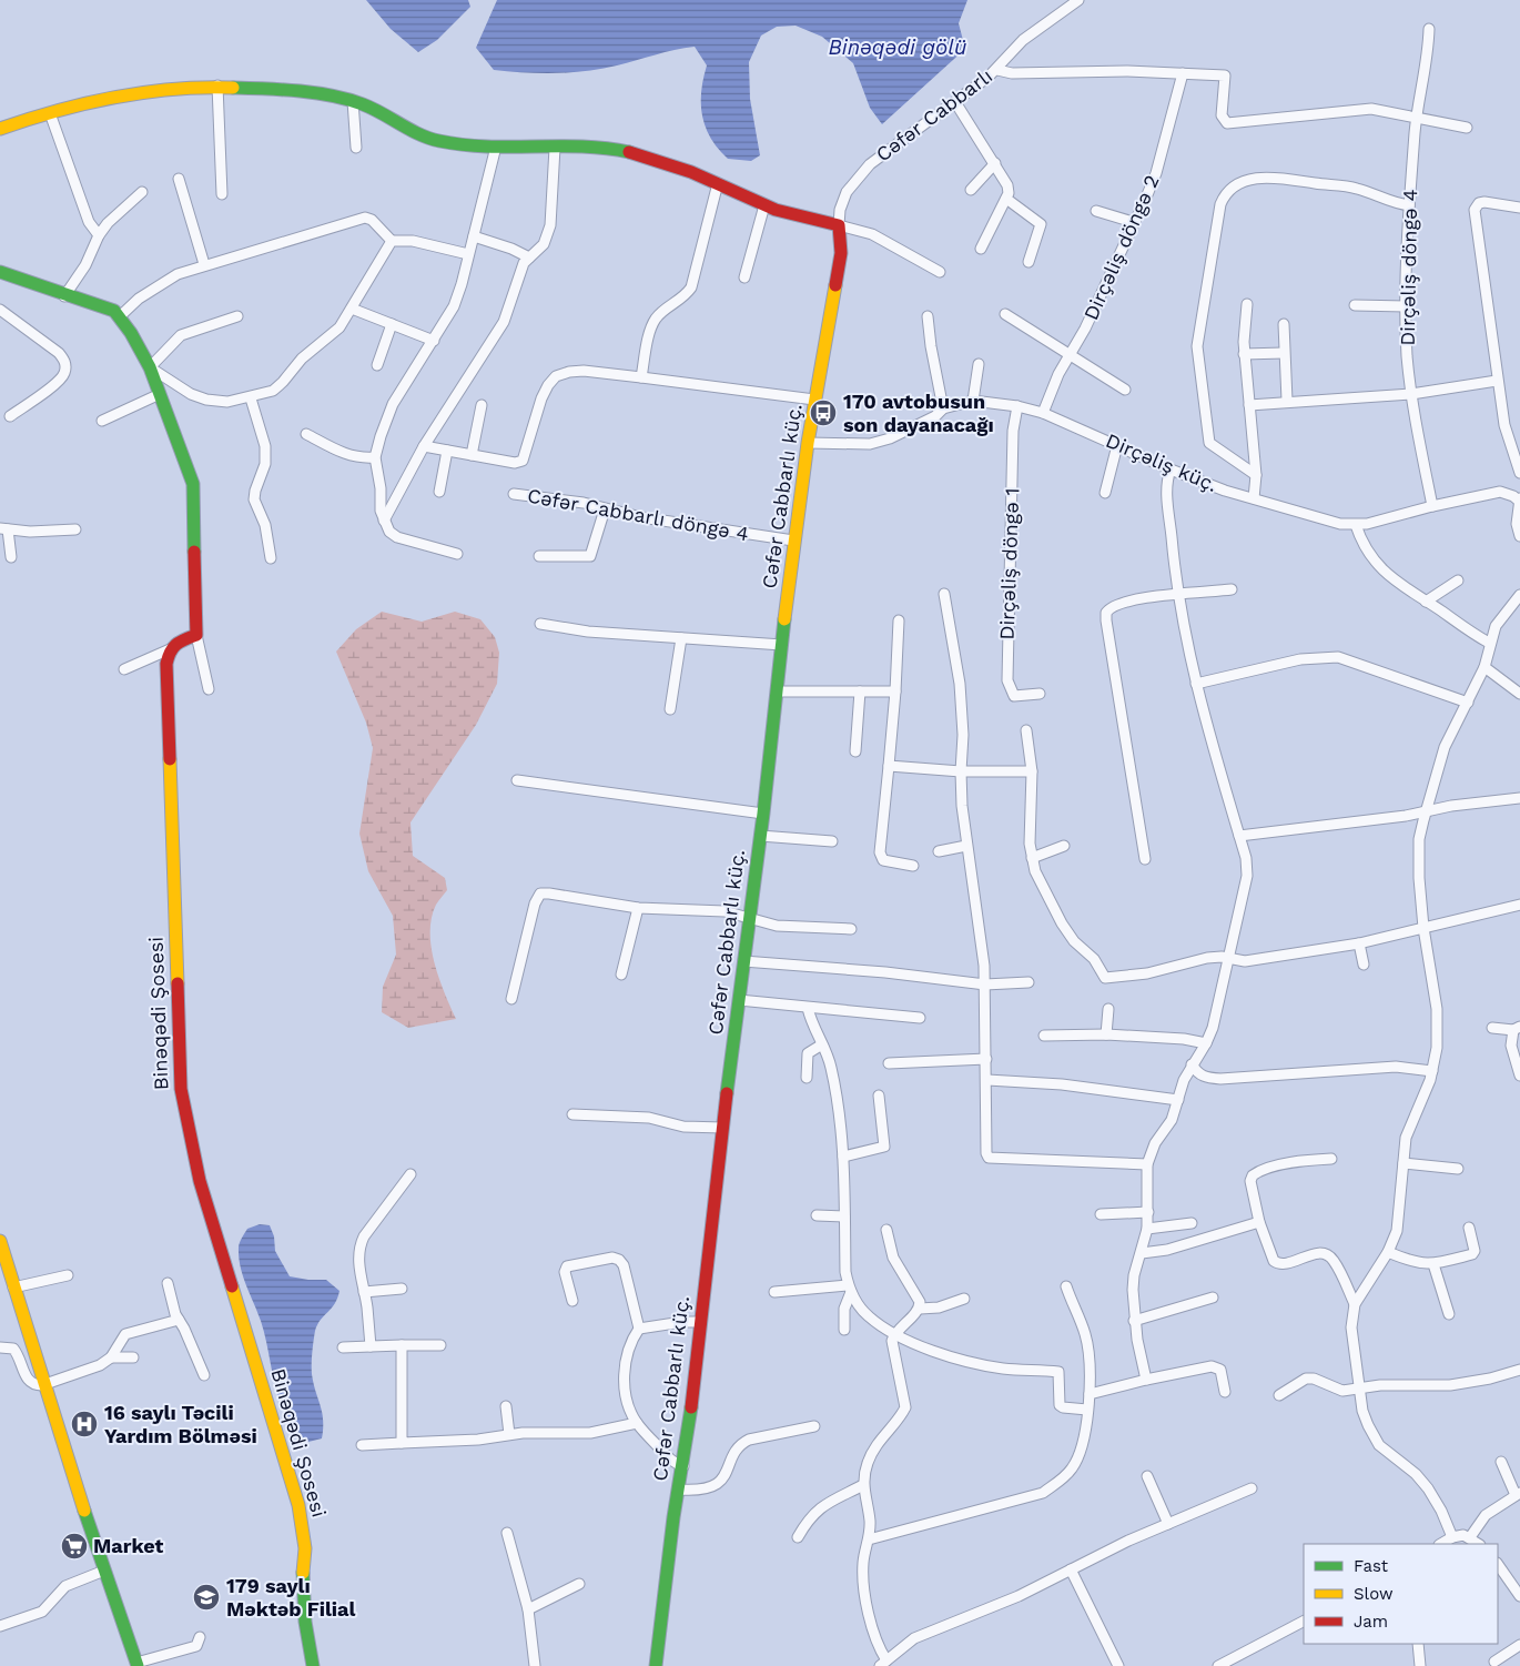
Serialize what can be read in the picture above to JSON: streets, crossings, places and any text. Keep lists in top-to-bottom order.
{
  "streets": {
    "street": [
      "Cəfər Cabbarlı",
      "Dirçəliş döngə 2",
      "Dirçəliş döngə 4",
      "Dirçəliş küç.",
      "Cəfər Cabbarlı küç.",
      "Cəfər Cabbarlı döngə 4",
      "Dirçəliş döngə 1",
      "Binəqədi Şosesi"
    ]
  },
  "crossings": [
    ["Cəfər Cabbarlı", "Cəfər Cabbarlı küç."],
    ["Dirçəliş döngə 2", "Dirçəliş küç."],
    ["Dirçəliş döngə 4", "Dirçəliş küç."],
    ["Dirçəliş küç.", "Cəfər Cabbarlı küç."],
    ["Dirçəliş küç.", "Dirçəliş döngə 1"],
    ["Cəfər Cabbarlı küç.", "Cəfər Cabbarlı döngə 4"]
  ],
  "water": ["Binəqədi gölü"],
  "places": {
    "bus stop": ["170 avtobusun son dayanacağı"],
    "hospital": ["16 saylı Təcili Yardım Bölməsi"],
    "supermarket": ["Market"],
    "school or university": ["179 saylı Məktəb Filial"]
  },
  "legend": ["Fast", "Slow", "Jam"]
}
